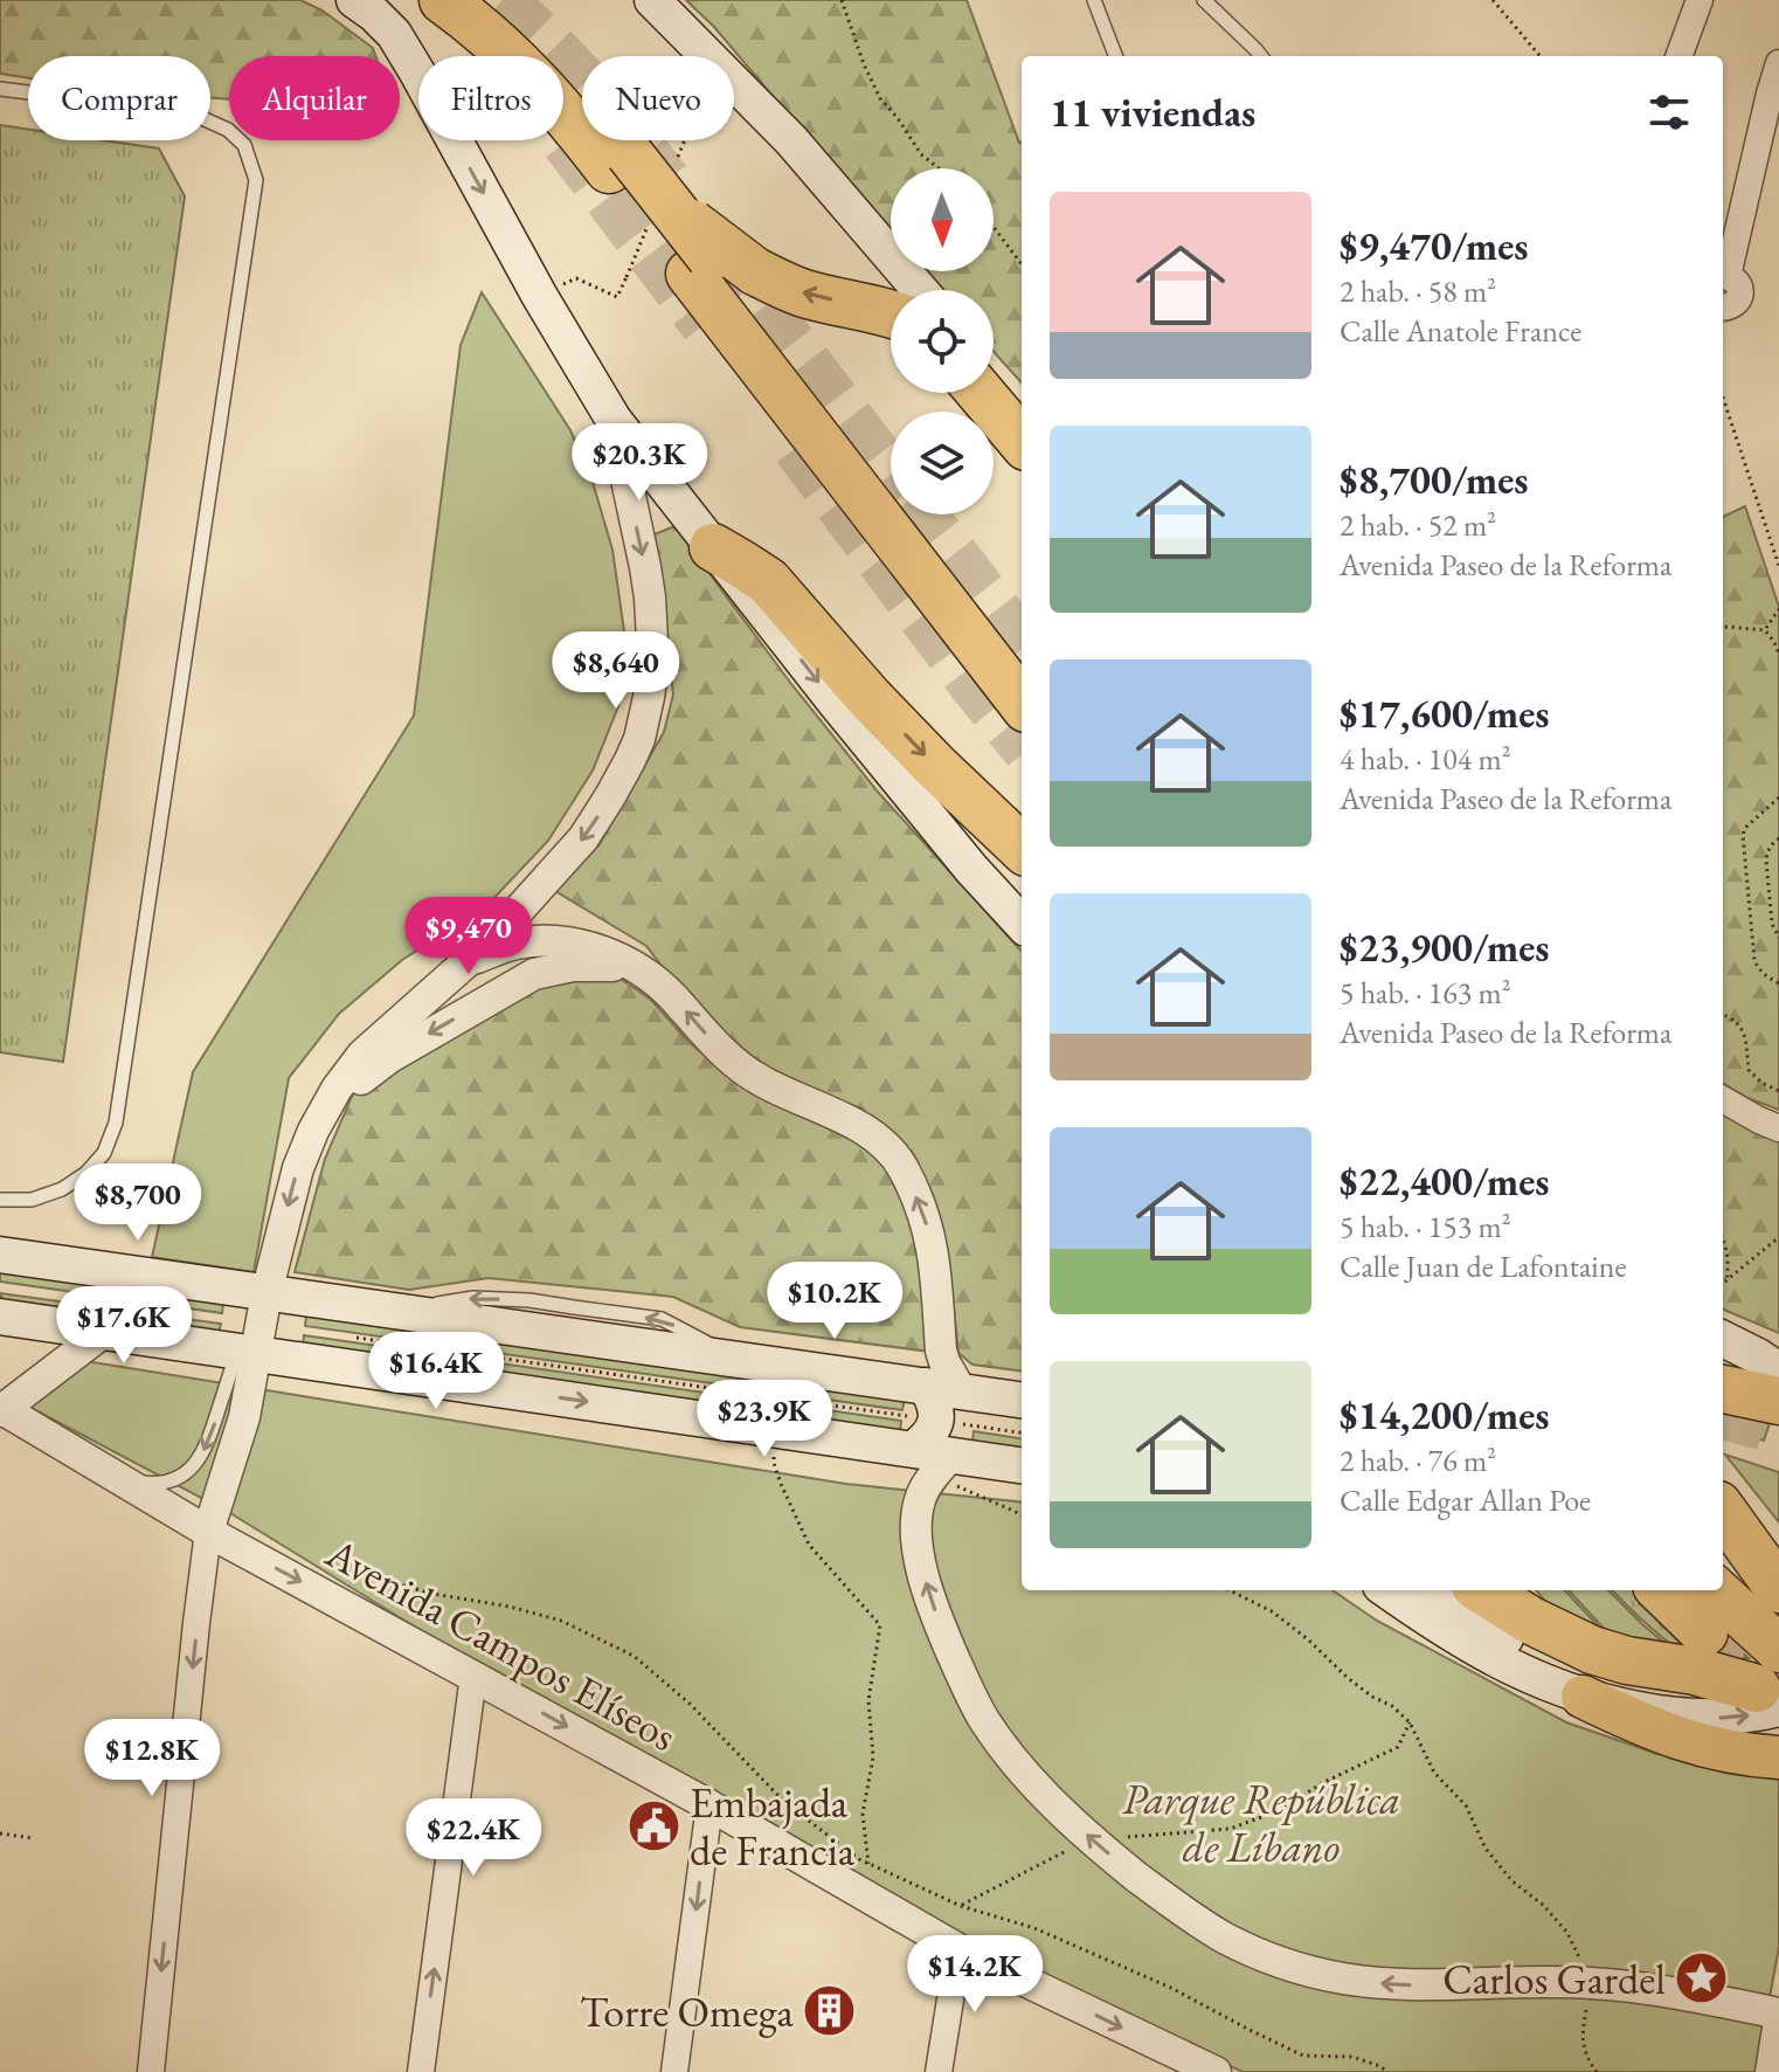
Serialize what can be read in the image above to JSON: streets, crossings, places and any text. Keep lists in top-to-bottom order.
{
  "streets": {
    "street": ["Avenida Campos Elíseos"]
  },
  "one_way": ["Avenida Campos Elíseos"],
  "parks": ["Parque República de Líbano"],
  "places": {
    "public building": ["Embajada de Francia"],
    "place": ["Carlos Gardel"],
    "building": ["Torre Omega"]
  },
  "north": "bottom",
  "page": {
    "chip": [
      "Comprar",
      "Alquilar",
      "Filtros",
      "Nuevo"
    ],
    "heading": "11 viviendas",
    "list": [
      {
        "name": "$9,470/mes",
        "note": "2 hab. · 58 m² · Calle Anatole France"
      },
      {
        "name": "$8,700/mes",
        "note": "2 hab. · 52 m² · Avenida Paseo de la Reforma"
      },
      {
        "name": "$17,600/mes",
        "note": "4 hab. · 104 m² · Avenida Paseo de la Reforma"
      },
      {
        "name": "$23,900/mes",
        "note": "5 hab. · 163 m² · Avenida Paseo de la Reforma"
      },
      {
        "name": "$22,400/mes",
        "note": "5 hab. · 153 m² · Calle Juan de Lafontaine"
      },
      {
        "name": "$14,200/mes",
        "note": "2 hab. · 76 m² · Calle Edgar Allan Poe"
      }
    ],
    "price": [
      "$20.3K",
      "$8,640",
      "$9,470",
      "$8,700",
      "$10.2K",
      "$17.6K",
      "$16.4K",
      "$23.9K",
      "$12.8K",
      "$22.4K",
      "$14.2K"
    ]
  }
}
